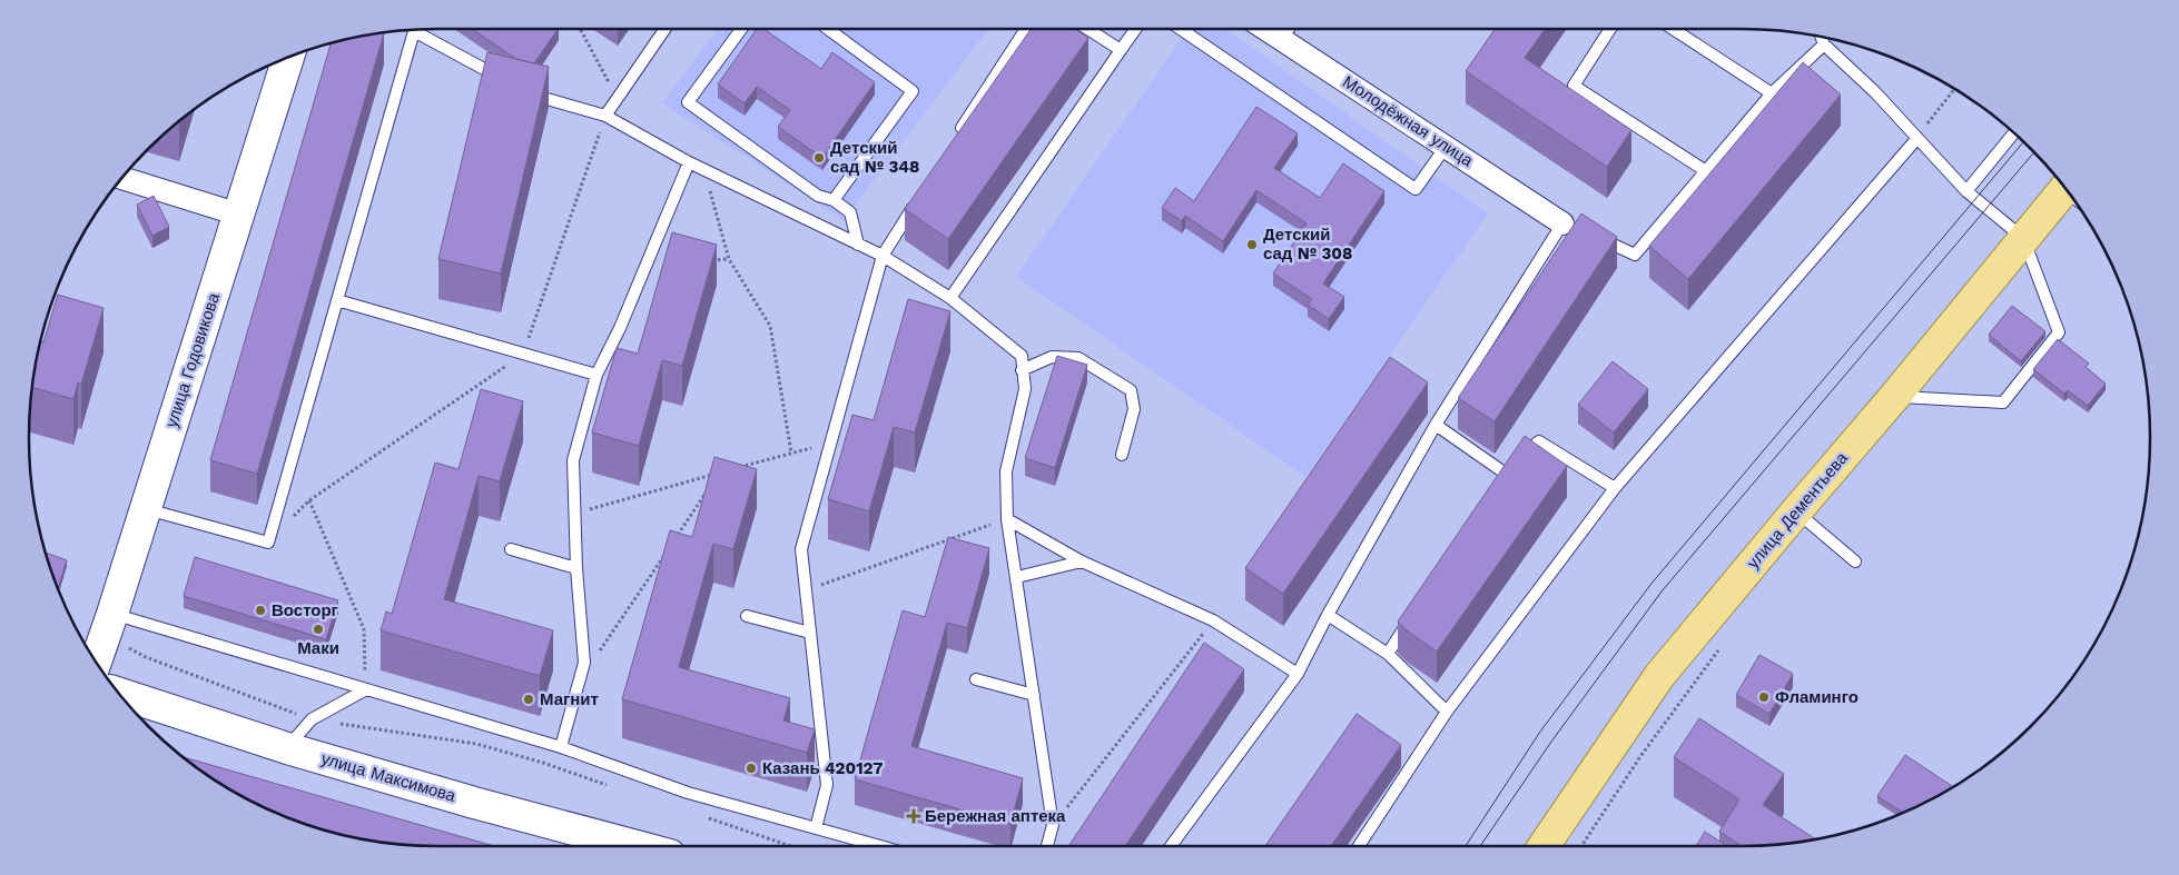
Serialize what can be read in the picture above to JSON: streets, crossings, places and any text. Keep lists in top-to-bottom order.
{
  "streets": {
    "main road": ["улица Дементьева"],
    "street": ["Молодёжная улица", "улица Годовикова", "улица Максимова"]
  },
  "places": {
    "other": [
      "Детский сад № 348",
      "Детский сад № 308",
      "Восторг",
      "Маки",
      "Фламинго",
      "Магнит",
      "Казань 420127"
    ],
    "health": ["Бережная аптека"]
  }
}
